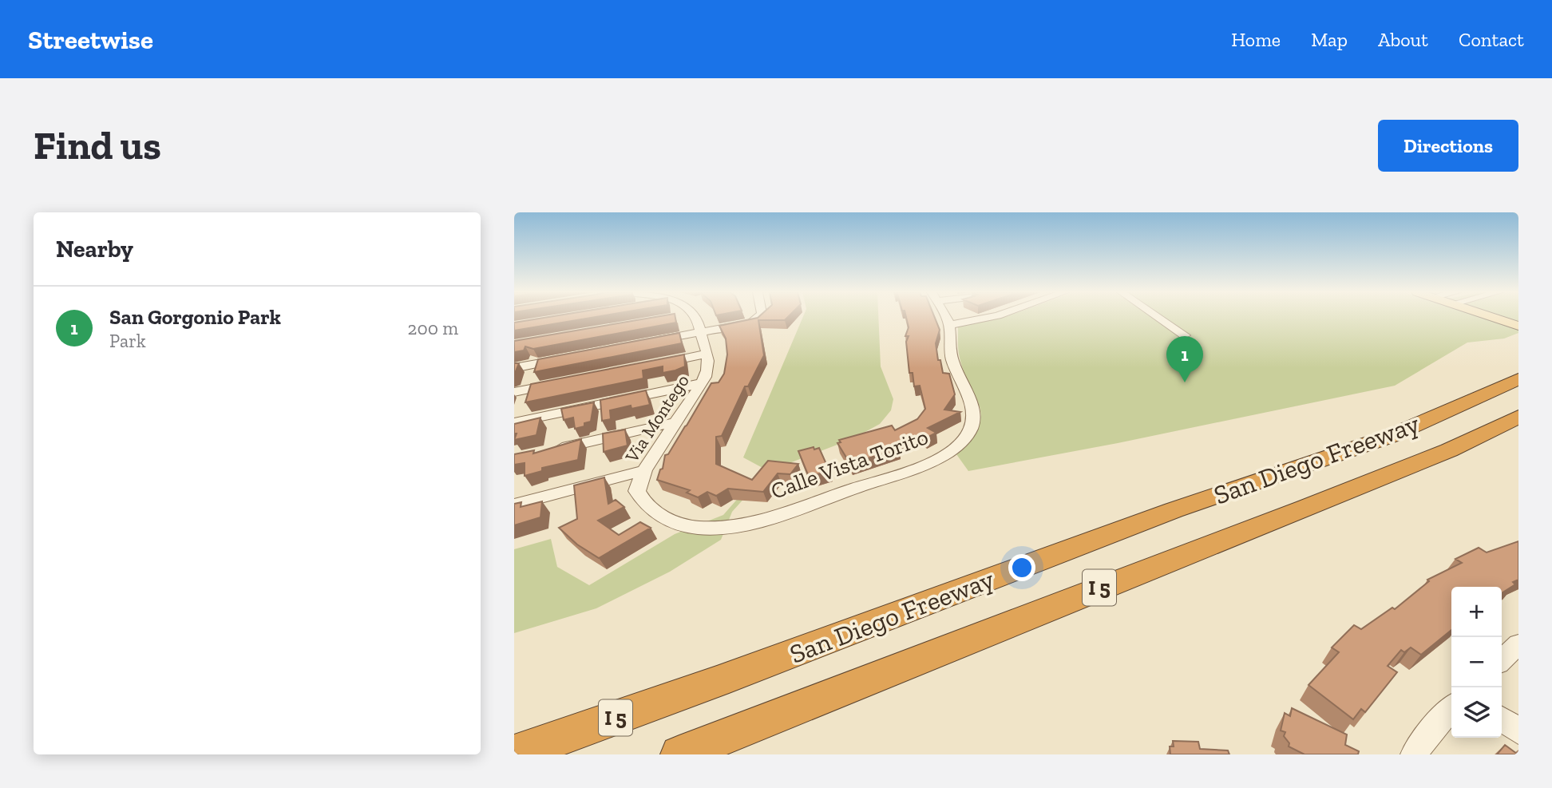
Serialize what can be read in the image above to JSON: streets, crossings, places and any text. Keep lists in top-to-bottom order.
{
  "streets": {
    "highway": ["San Diego Freeway", "I 5"],
    "street": ["Via Montego", "Calle Vista Torito"]
  },
  "crossings": [
    ["Via Montego", "Calle Vista Torito"]
  ],
  "page": {
    "header": "Streetwise",
    "nav": [
      "Home",
      "Map",
      "About",
      "Contact"
    ],
    "buttons": "Directions",
    "title": "Find us",
    "heading": "Nearby",
    "list": [
      {
        "mark": "1",
        "name": "San Gorgonio Park",
        "note": "Park",
        "value": "200 m"
      }
    ],
    "pins": "1",
    "map_buttons": ["+", "−"]
  }
}
